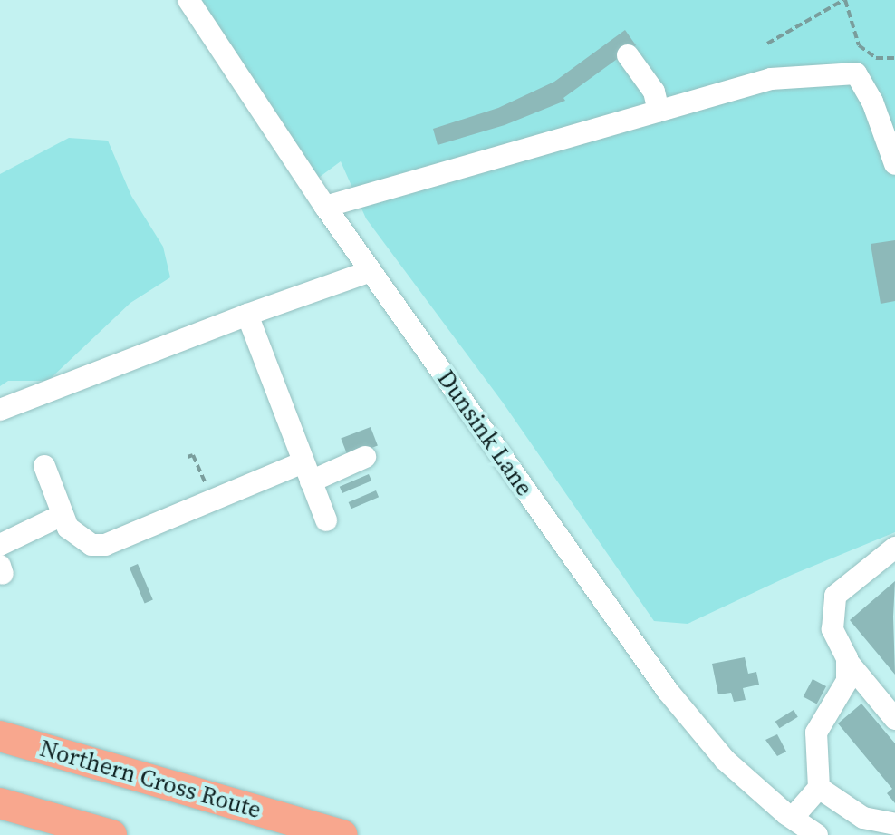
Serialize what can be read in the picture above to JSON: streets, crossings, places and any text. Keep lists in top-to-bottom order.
{
  "streets": {
    "highway": ["Northern Cross Route"],
    "street": ["Dunsink Lane"]
  }
}
